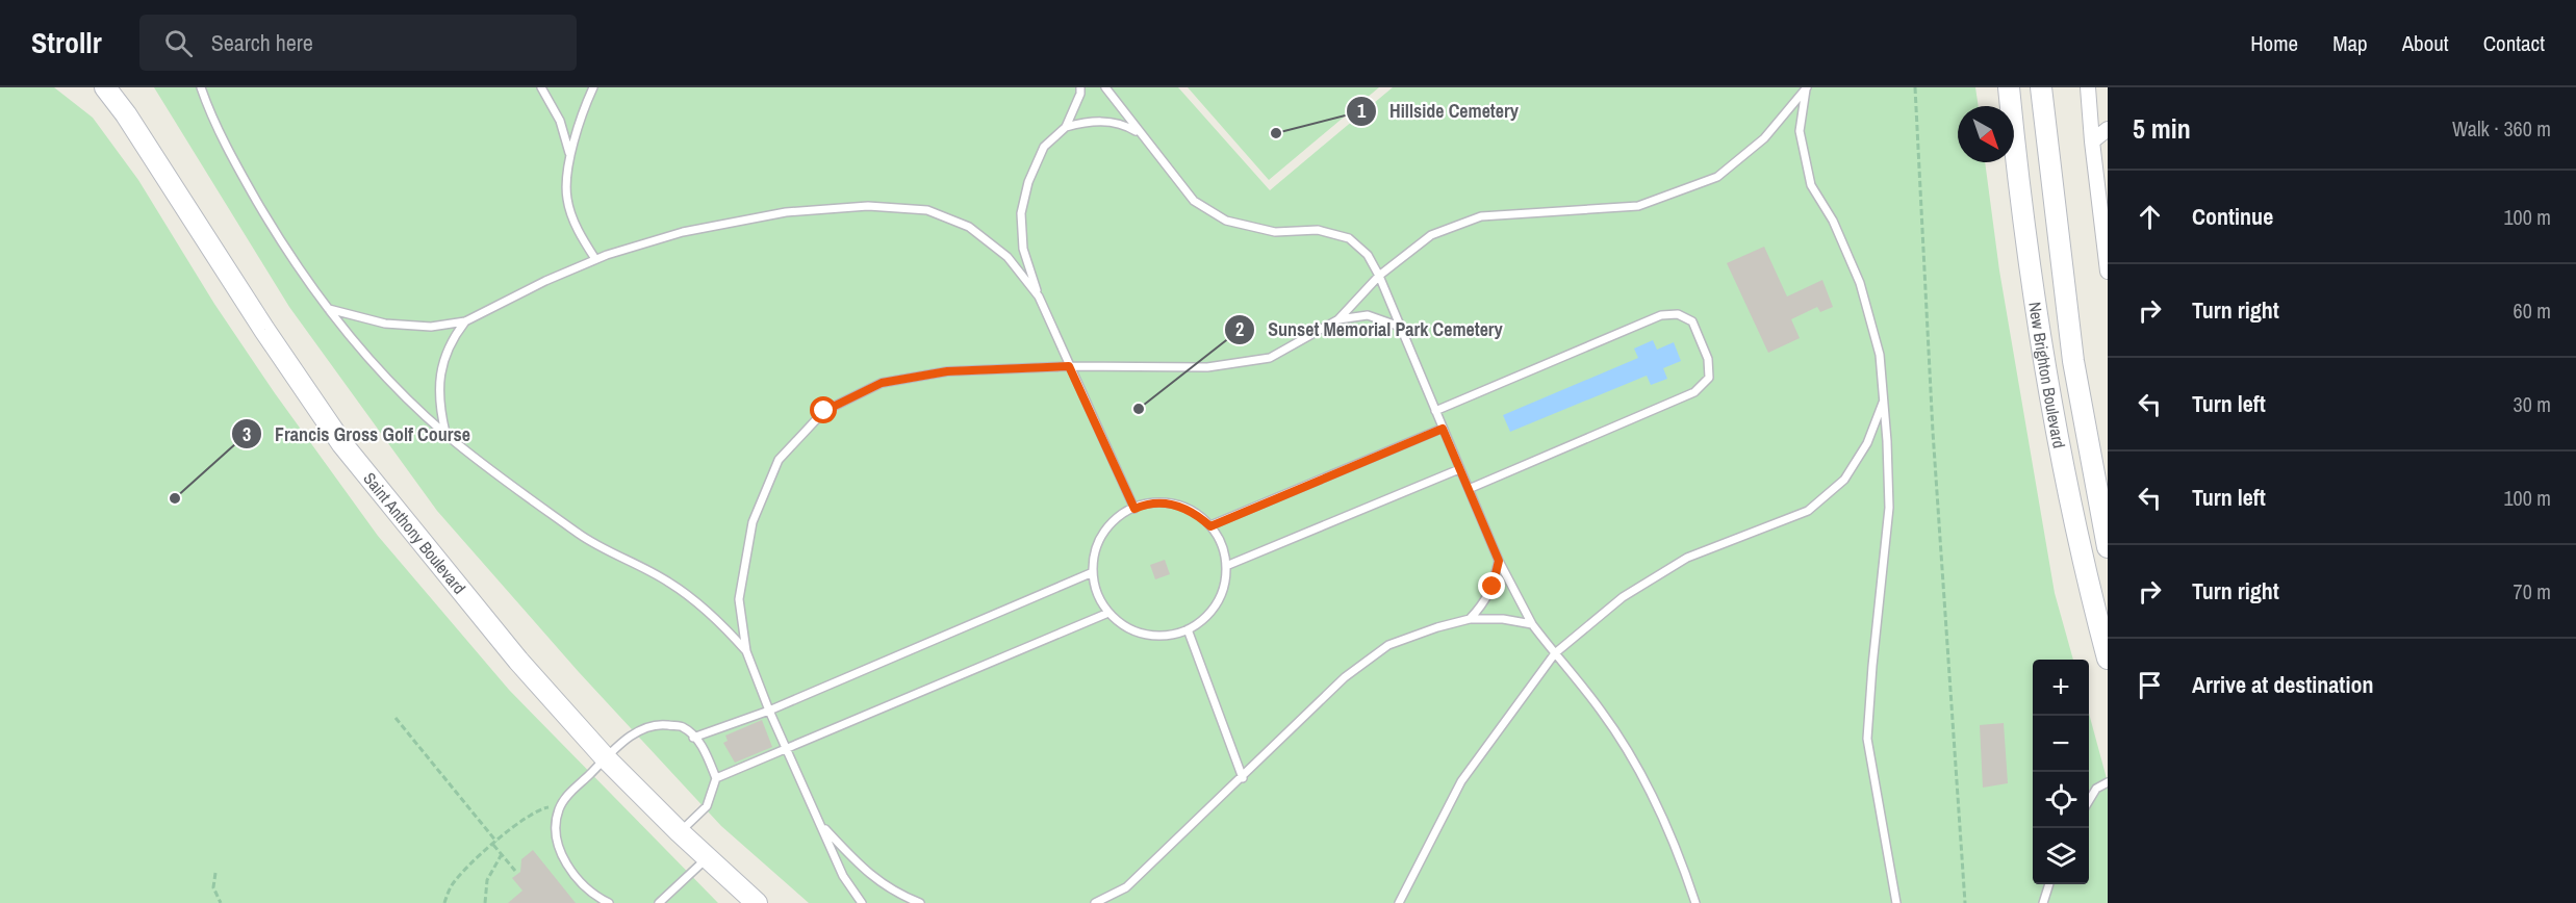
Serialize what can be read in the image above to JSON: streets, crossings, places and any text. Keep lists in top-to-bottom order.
{
  "streets": {
    "street": ["New Brighton Boulevard", "Saint Anthony Boulevard"]
  },
  "places": ["Hillside Cemetery", "Sunset Memorial Park Cemetery", "Francis Gross Golf Course"],
  "north": "bottom right",
  "page": {
    "header": "Strollr",
    "search": "Search here",
    "nav": [
      "Home",
      "Map",
      "About",
      "Contact"
    ],
    "heading": ["5 min", "Walk · 360 m"],
    "list": [
      ["Continue", "100 m"],
      ["Turn right", "60 m"],
      ["Turn left", "30 m"],
      ["Turn left", "100 m"],
      ["Turn right", "70 m"],
      "Arrive at destination"
    ],
    "map_buttons": ["+", "−"]
  }
}
